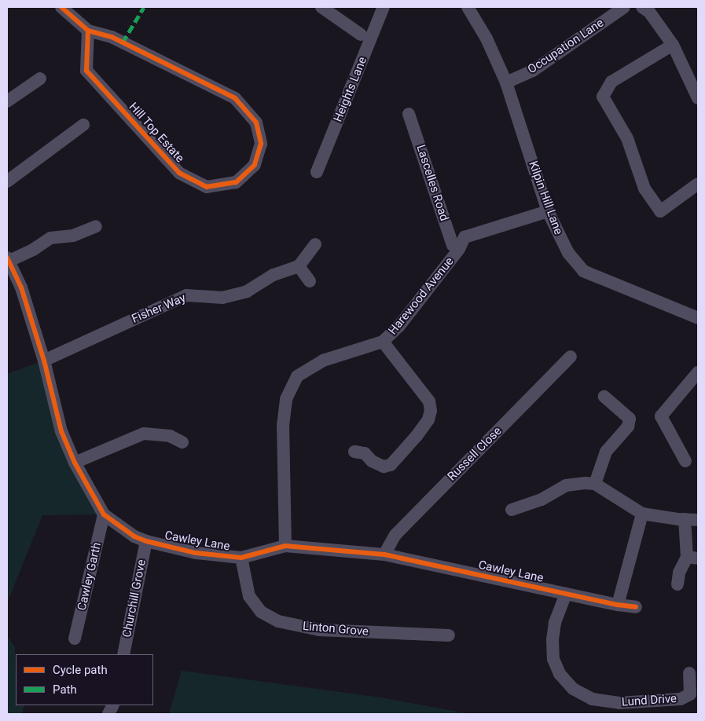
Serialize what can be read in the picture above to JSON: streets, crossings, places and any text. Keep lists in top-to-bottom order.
{
  "streets": {
    "street": [
      "Occupation Lane",
      "Heights Lane",
      "Hill Top Estate",
      "Lascelles Road",
      "Kilpin Hill Lane",
      "Harewood Avenue",
      "Fisher Way",
      "Russell Close",
      "Cawley Lane",
      "Cawley Garth",
      "Churchill Grove",
      "Linton Grove",
      "Lund Drive"
    ]
  },
  "crossings": [
    ["Occupation Lane", "Kilpin Hill Lane"],
    ["Lascelles Road", "Harewood Avenue"],
    ["Kilpin Hill Lane", "Harewood Avenue"],
    ["Harewood Avenue", "Cawley Lane"],
    ["Fisher Way", "Cawley Lane"],
    ["Russell Close", "Cawley Lane"],
    ["Cawley Lane", "Cawley Garth"],
    ["Cawley Lane", "Churchill Grove"],
    ["Cawley Lane", "Linton Grove"],
    ["Cawley Lane", "Lund Drive"]
  ],
  "legend": ["Cycle path", "Path"]
}
